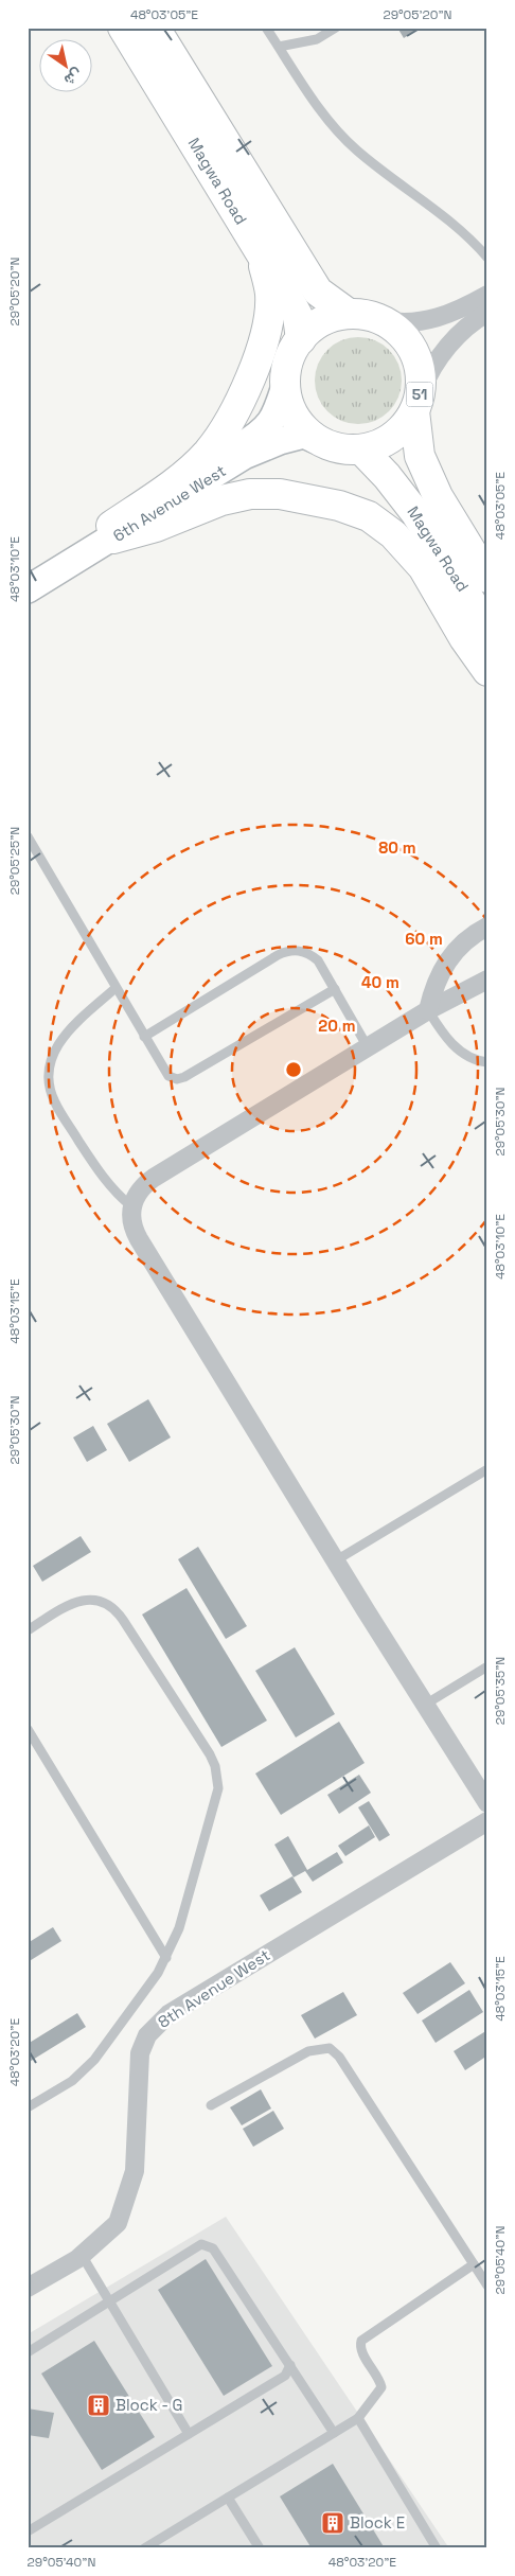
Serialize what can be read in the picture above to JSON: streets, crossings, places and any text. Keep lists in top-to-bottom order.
{
  "streets": {
    "main road": ["Magwa Road", "51", "6th Avenue West"],
    "street": ["8th Avenue West"]
  },
  "crossings": [
    ["Magwa Road", "51"],
    ["Magwa Road", "6th Avenue West"],
    ["51", "6th Avenue West"]
  ],
  "places": {
    "building": ["Block - G", "Block E"]
  },
  "north": "bottom right",
  "coordinates": [
    "48°03'05\"E",
    "29°05'20\"N",
    "48°03'10\"E",
    "29°05'25\"N",
    "29°05'30\"N",
    "48°03'15\"E",
    "29°05'35\"N",
    "48°03'20\"E",
    "29°05'40\"N"
  ],
  "rings": [
    "80 m",
    "60 m",
    "40 m",
    "20 m"
  ]
}
